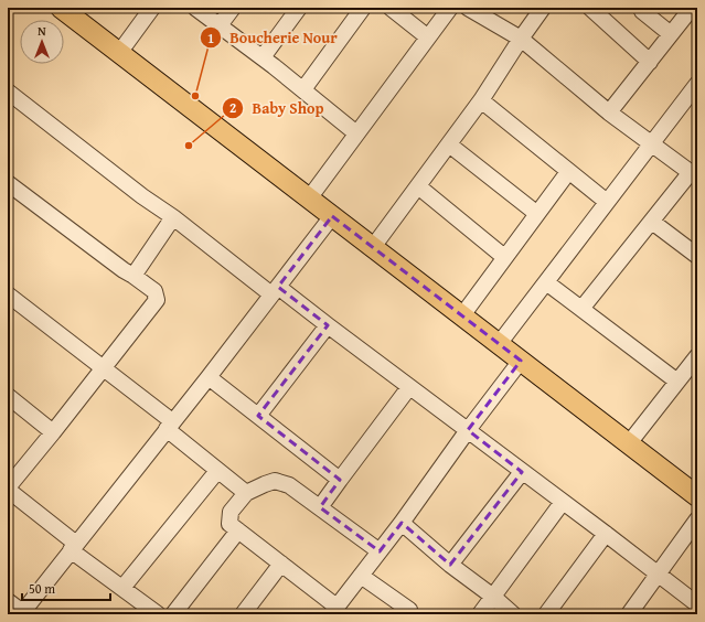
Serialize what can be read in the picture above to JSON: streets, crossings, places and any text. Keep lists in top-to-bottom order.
{
  "places": ["Boucherie Nour", "Baby Shop"],
  "scale_bar": "50 m",
  "north": "top"
}
